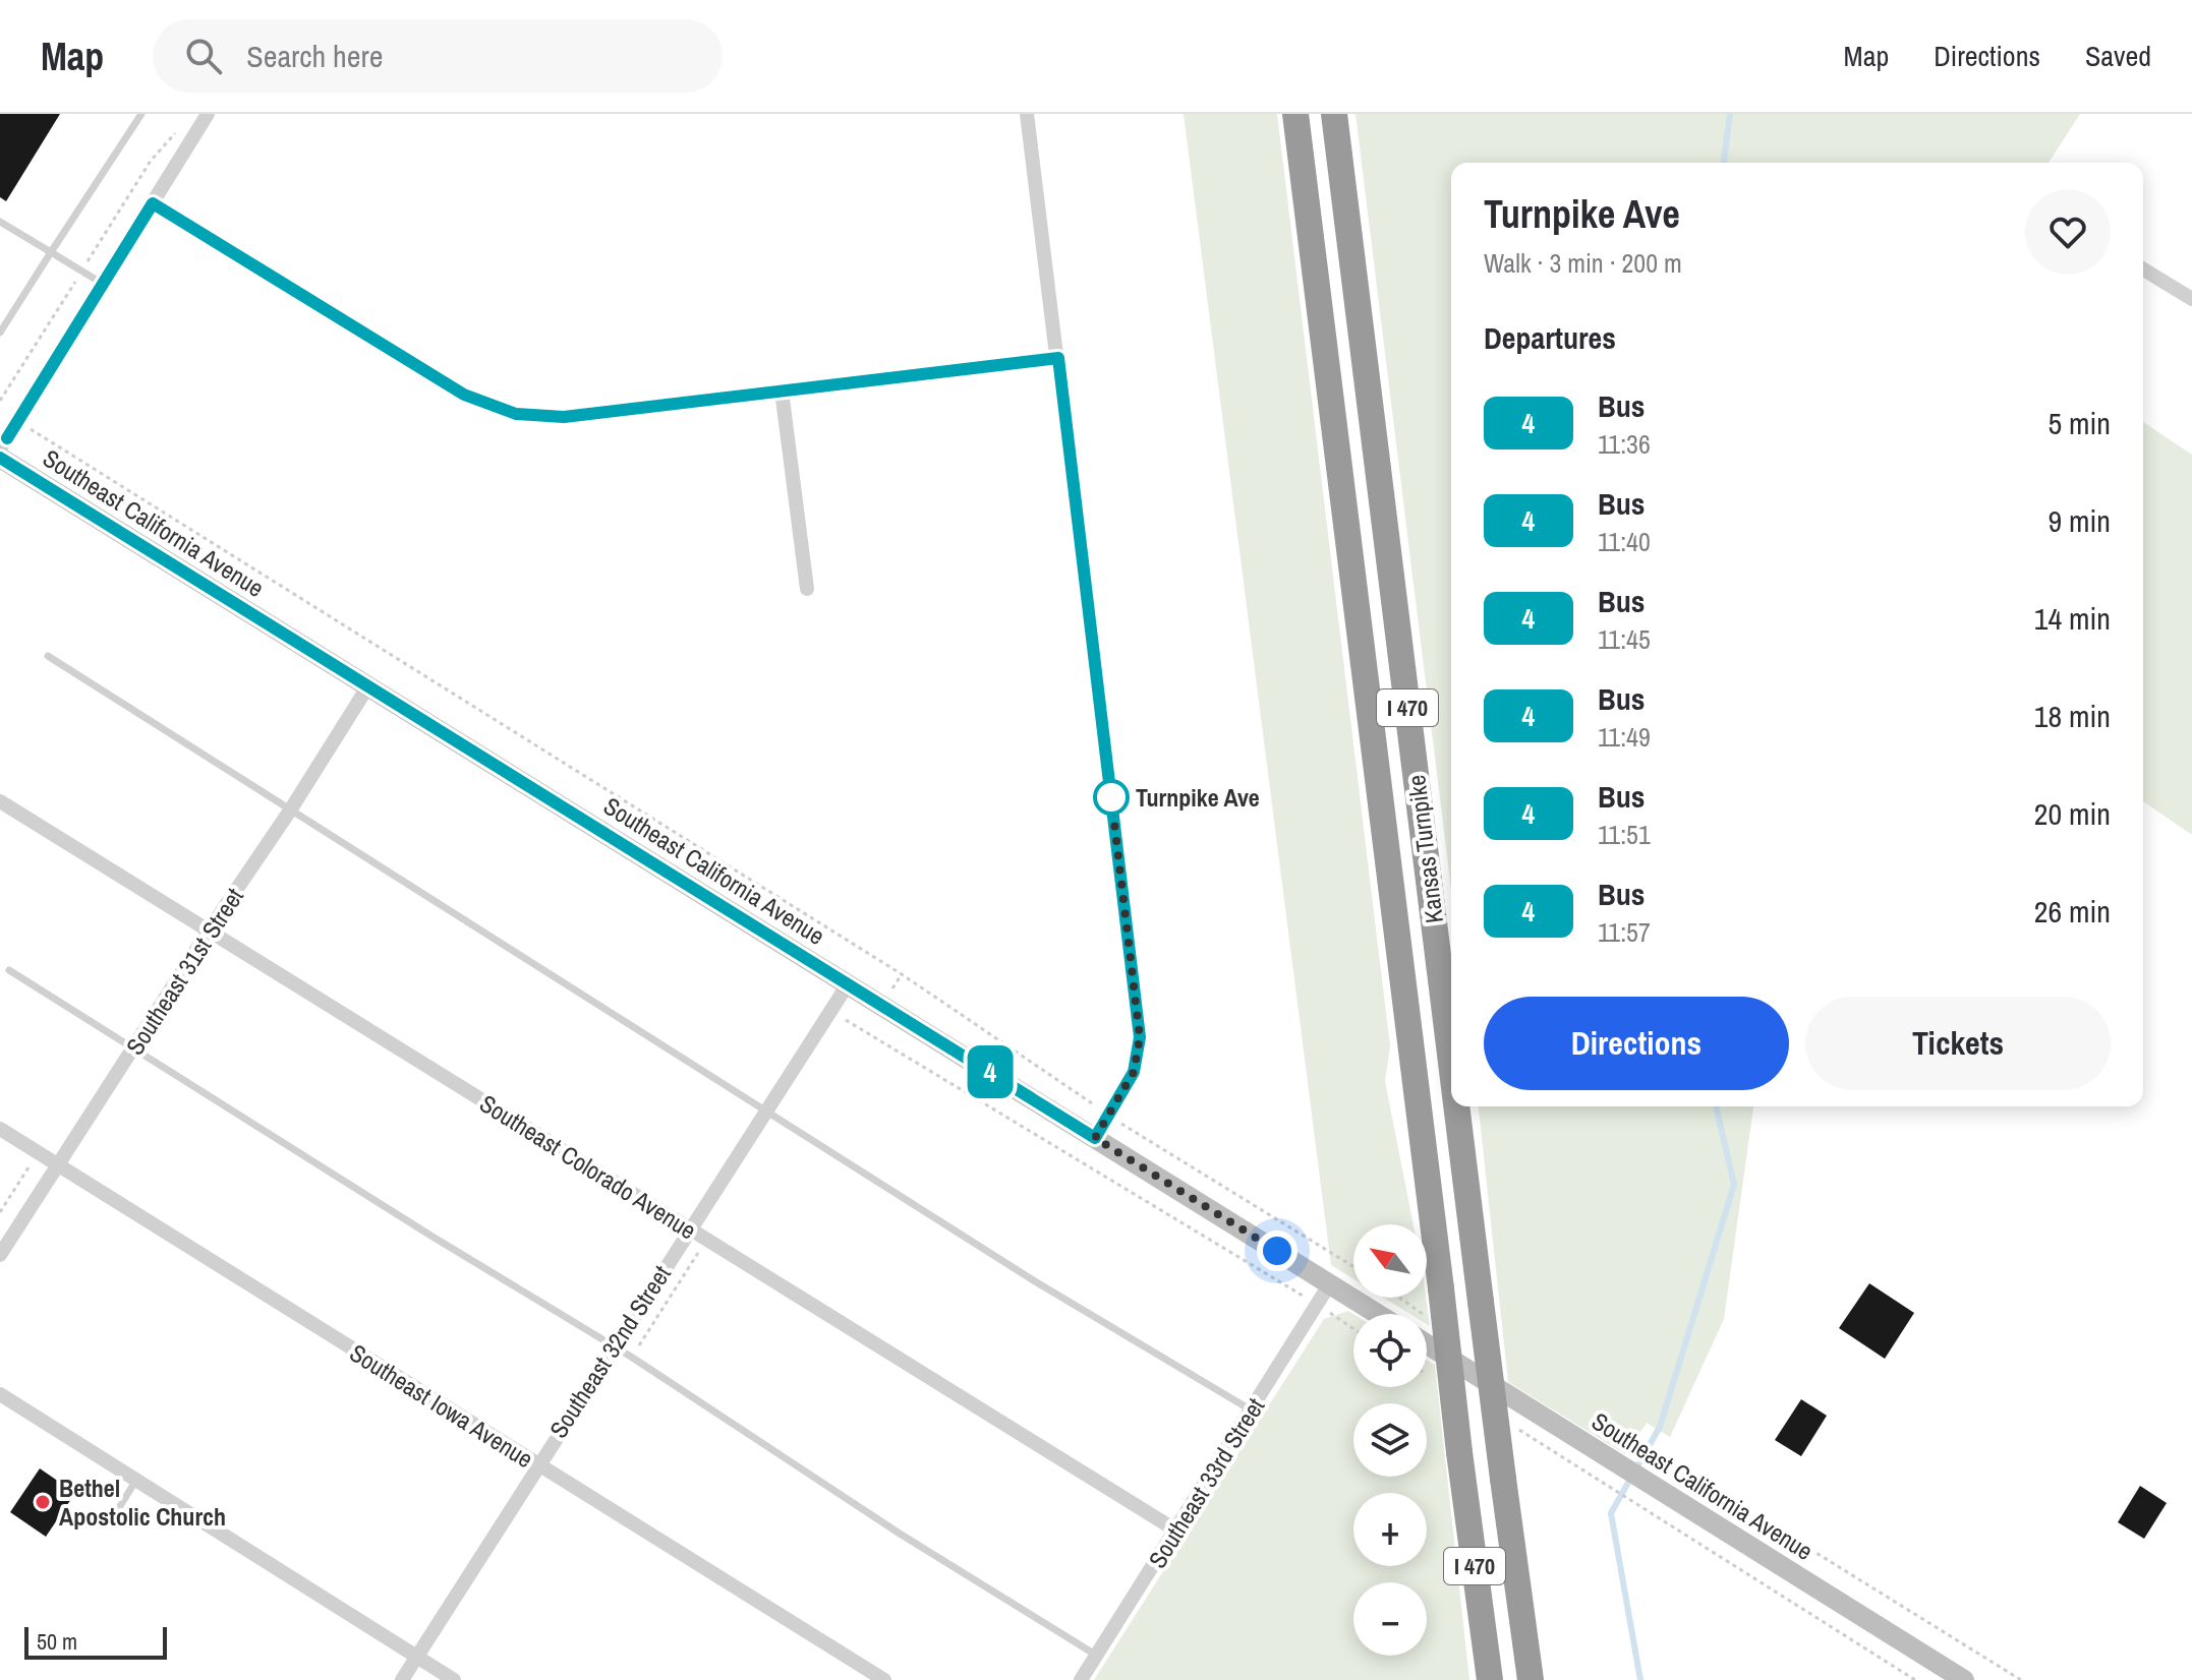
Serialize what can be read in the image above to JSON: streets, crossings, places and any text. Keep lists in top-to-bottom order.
{
  "streets": {
    "highway": ["I 470", "Kansas Turnpike"],
    "main road": ["Southeast California Avenue"],
    "street": [
      "Southeast 31st Street",
      "Southeast Colorado Avenue",
      "Southeast 32nd Street",
      "Southeast Iowa Avenue",
      "Southeast 33rd Street"
    ]
  },
  "crossings": [
    ["Southeast California Avenue", "Southeast 31st Street"],
    ["Southeast California Avenue", "Southeast 32nd Street"],
    ["Southeast California Avenue", "Southeast 33rd Street"],
    ["Southeast 31st Street", "Southeast Colorado Avenue"],
    ["Southeast 31st Street", "Southeast Iowa Avenue"],
    ["Southeast Colorado Avenue", "Southeast 32nd Street"],
    ["Southeast Colorado Avenue", "Southeast 33rd Street"],
    ["Southeast 32nd Street", "Southeast Iowa Avenue"]
  ],
  "places": ["Turnpike Ave", "Bethel Apostolic Church"],
  "lines": ["bus line 4"],
  "scale_bar": "50 m",
  "north": "top left",
  "page": {
    "header": "Map",
    "search": "Search here",
    "nav": ["Map", "Directions", "Saved"],
    "on_map": "4",
    "heading": [
      ["Turnpike Ave", "Walk · 3 min · 200 m"],
      "Departures"
    ],
    "list": [
      {
        "mark": "4",
        "name": "Bus",
        "note": "11:36",
        "value": "5 min"
      },
      {
        "mark": "4",
        "name": "Bus",
        "note": "11:40",
        "value": "9 min"
      },
      {
        "mark": "4",
        "name": "Bus",
        "note": "11:45",
        "value": "14 min"
      },
      {
        "mark": "4",
        "name": "Bus",
        "note": "11:49",
        "value": "18 min"
      },
      {
        "mark": "4",
        "name": "Bus",
        "note": "11:51",
        "value": "20 min"
      },
      {
        "mark": "4",
        "name": "Bus",
        "note": "11:57",
        "value": "26 min"
      }
    ],
    "buttons": ["Directions", "Tickets"],
    "map_buttons": ["+", "−"],
    "scale": "50 m"
  }
}
